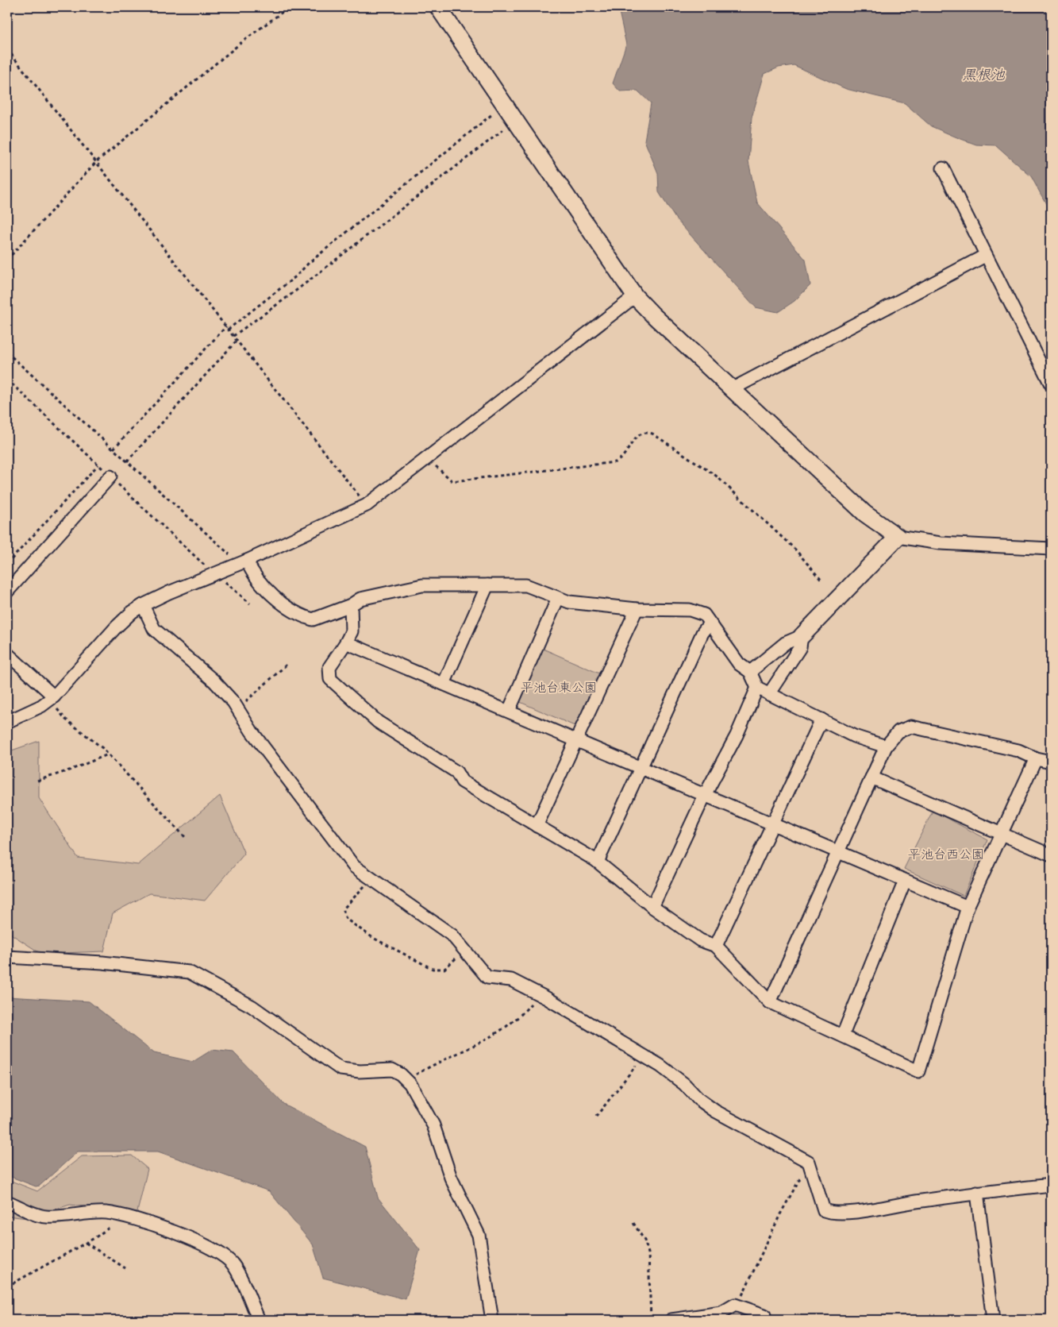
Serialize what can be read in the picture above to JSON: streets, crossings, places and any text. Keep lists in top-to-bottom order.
{
  "water": ["黒根池"],
  "parks": ["平池台東公園", "平池台西公園"]
}
